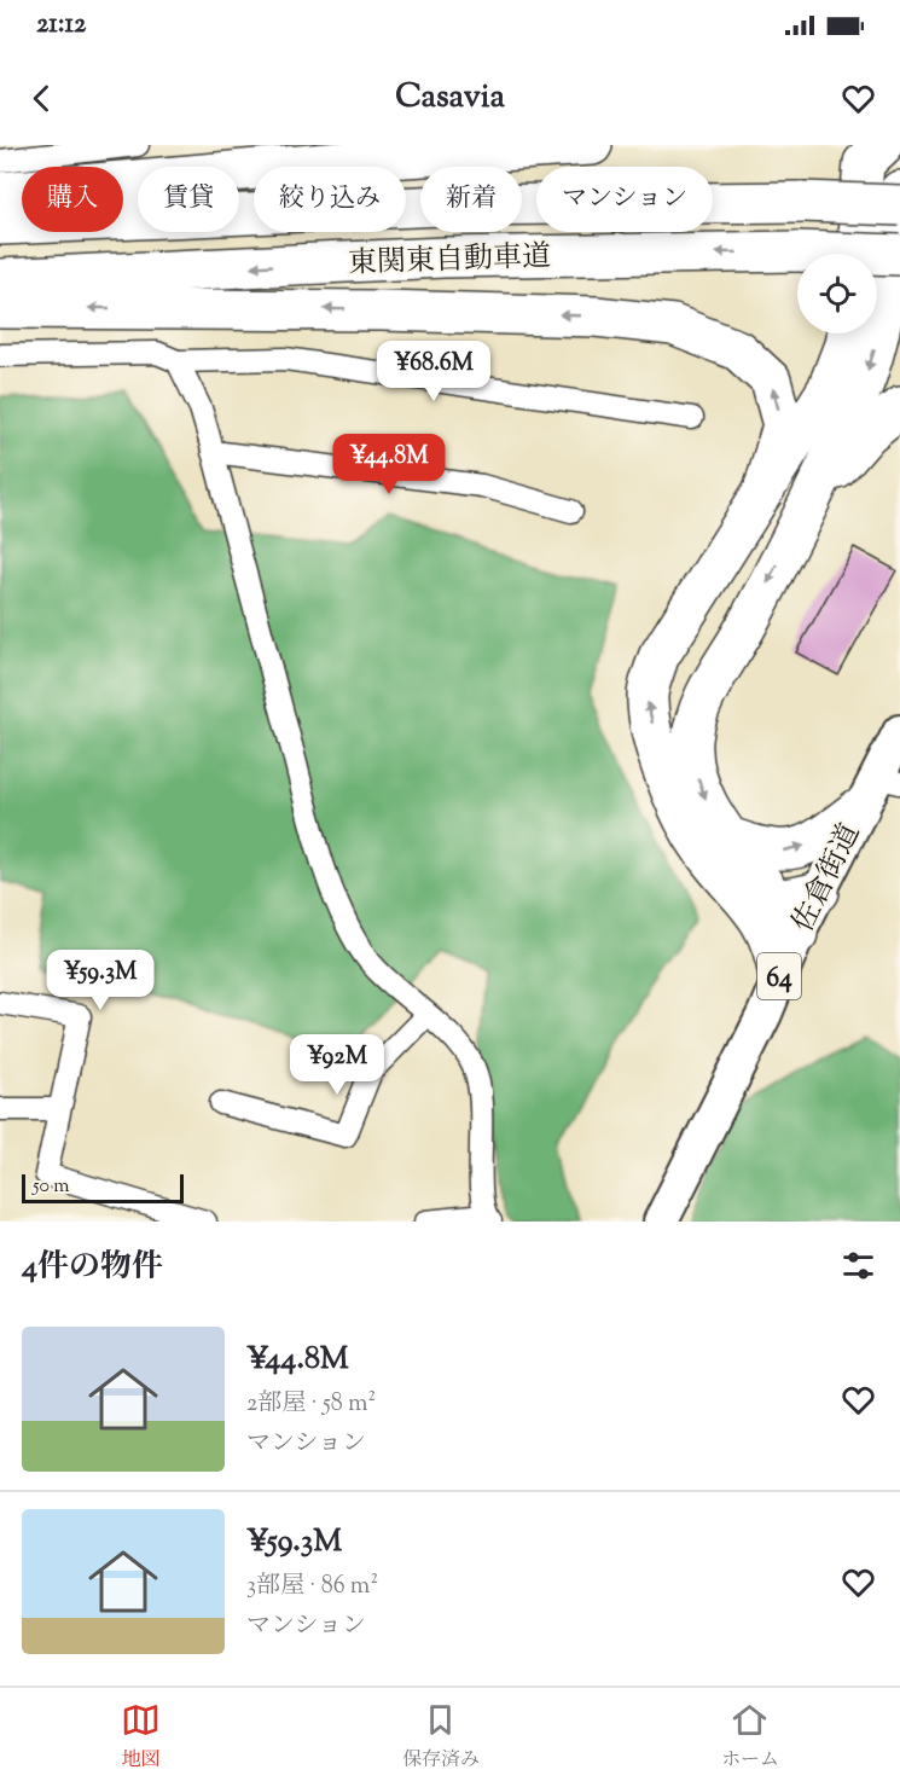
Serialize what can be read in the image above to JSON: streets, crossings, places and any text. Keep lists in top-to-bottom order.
{
  "streets": {
    "highway": ["東関東自動車道"],
    "main road": ["佐倉街道", "64"]
  },
  "scale_bar": "50 m",
  "page": {
    "status": "21:12",
    "header": "Casavia",
    "chip": [
      "購入",
      "賃貸",
      "絞り込み",
      "新着",
      "マンション"
    ],
    "price": [
      "¥68.6M",
      "¥44.8M",
      "¥59.3M",
      "¥92M"
    ],
    "scale": "50 m",
    "heading": "4件の物件",
    "list": [
      {
        "name": "¥44.8M",
        "note": "2部屋 · 58 m² · マンション"
      },
      {
        "name": "¥59.3M",
        "note": "3部屋 · 86 m² · マンション"
      }
    ],
    "tabs": ["地図", "保存済み", "ホーム"]
  }
}
